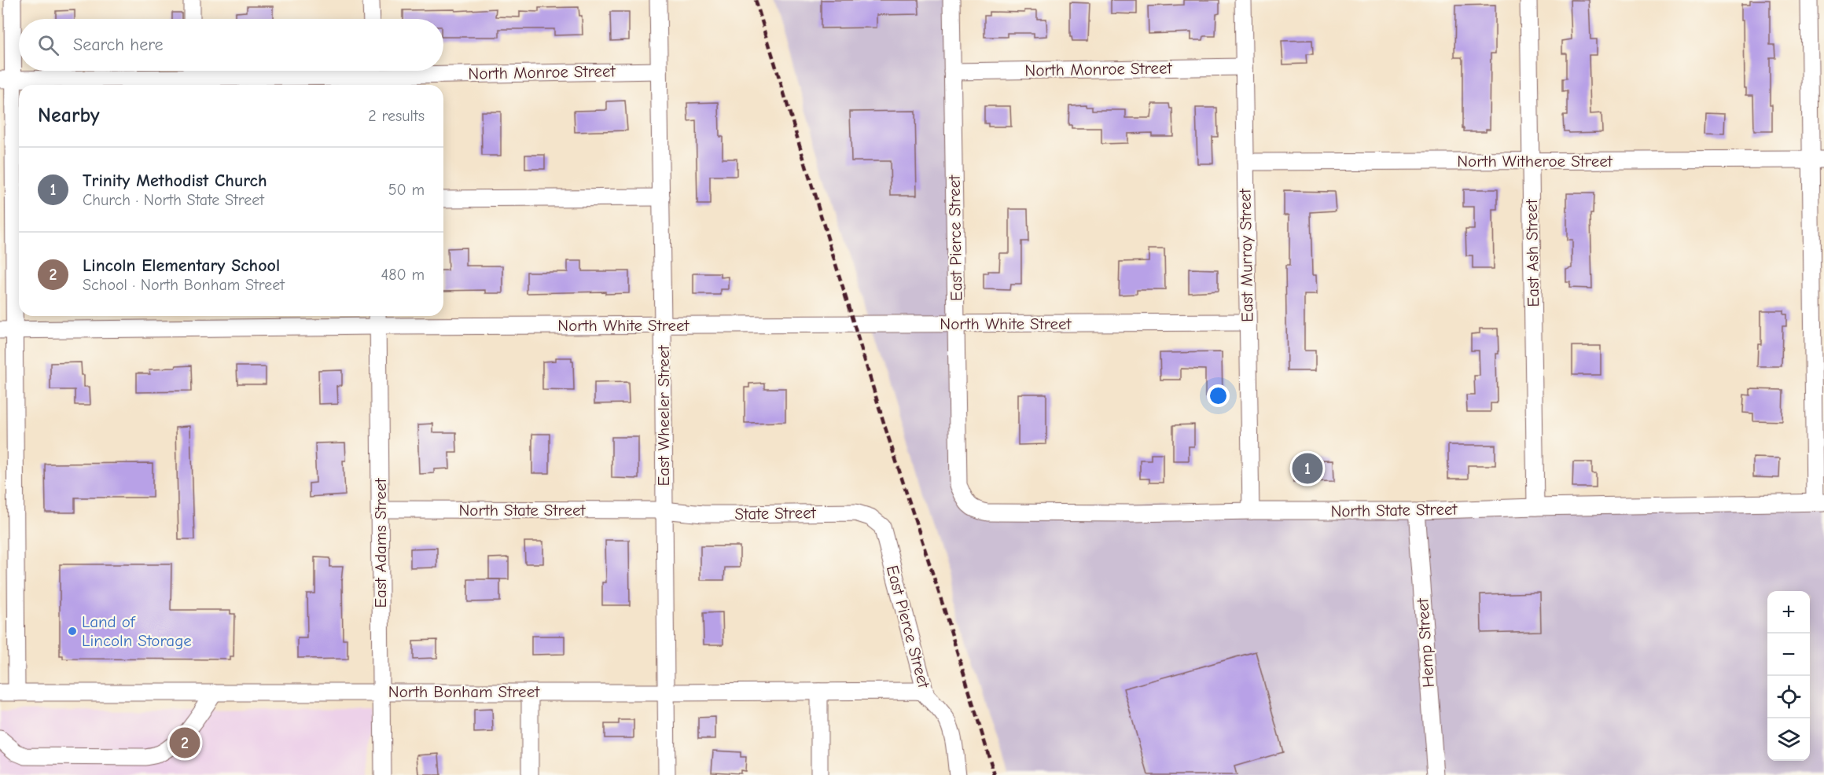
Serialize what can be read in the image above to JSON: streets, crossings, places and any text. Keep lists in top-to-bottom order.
{
  "streets": {
    "street": [
      "North Monroe Street",
      "North Witheroe Street",
      "East Pierce Street",
      "East Ash Street",
      "East Murray Street",
      "North White Street",
      "East Wheeler Street",
      "North State Street",
      "State Street",
      "East Adams Street",
      "Hemp Street",
      "North Bonham Street"
    ]
  },
  "crossings": [
    ["North Monroe Street", "East Pierce Street"],
    ["North Monroe Street", "East Murray Street"],
    ["North Monroe Street", "East Wheeler Street"],
    ["North Witheroe Street", "East Ash Street"],
    ["North Witheroe Street", "East Murray Street"],
    ["East Pierce Street", "North White Street"],
    ["East Pierce Street", "North State Street"],
    ["East Pierce Street", "State Street"],
    ["East Pierce Street", "North Bonham Street"],
    ["East Ash Street", "North State Street"],
    ["East Murray Street", "North White Street"],
    ["East Murray Street", "North State Street"],
    ["North White Street", "East Wheeler Street"],
    ["North White Street", "East Adams Street"],
    ["East Wheeler Street", "North State Street"],
    ["East Wheeler Street", "State Street"],
    ["East Wheeler Street", "North Bonham Street"],
    ["North State Street", "State Street"],
    ["North State Street", "East Adams Street"],
    ["North State Street", "Hemp Street"],
    ["East Adams Street", "North Bonham Street"]
  ],
  "places": ["Land of Lincoln Storage"],
  "page": {
    "search": "Search here",
    "heading": ["Nearby", "2 results"],
    "list": [
      {
        "mark": "1",
        "name": "Trinity Methodist Church",
        "note": "Church · North State Street",
        "value": "50 m"
      },
      {
        "mark": "2",
        "name": "Lincoln Elementary School",
        "note": "School · North Bonham Street",
        "value": "480 m"
      }
    ],
    "pins": ["1", "2"],
    "map_buttons": ["+", "−"]
  }
}
